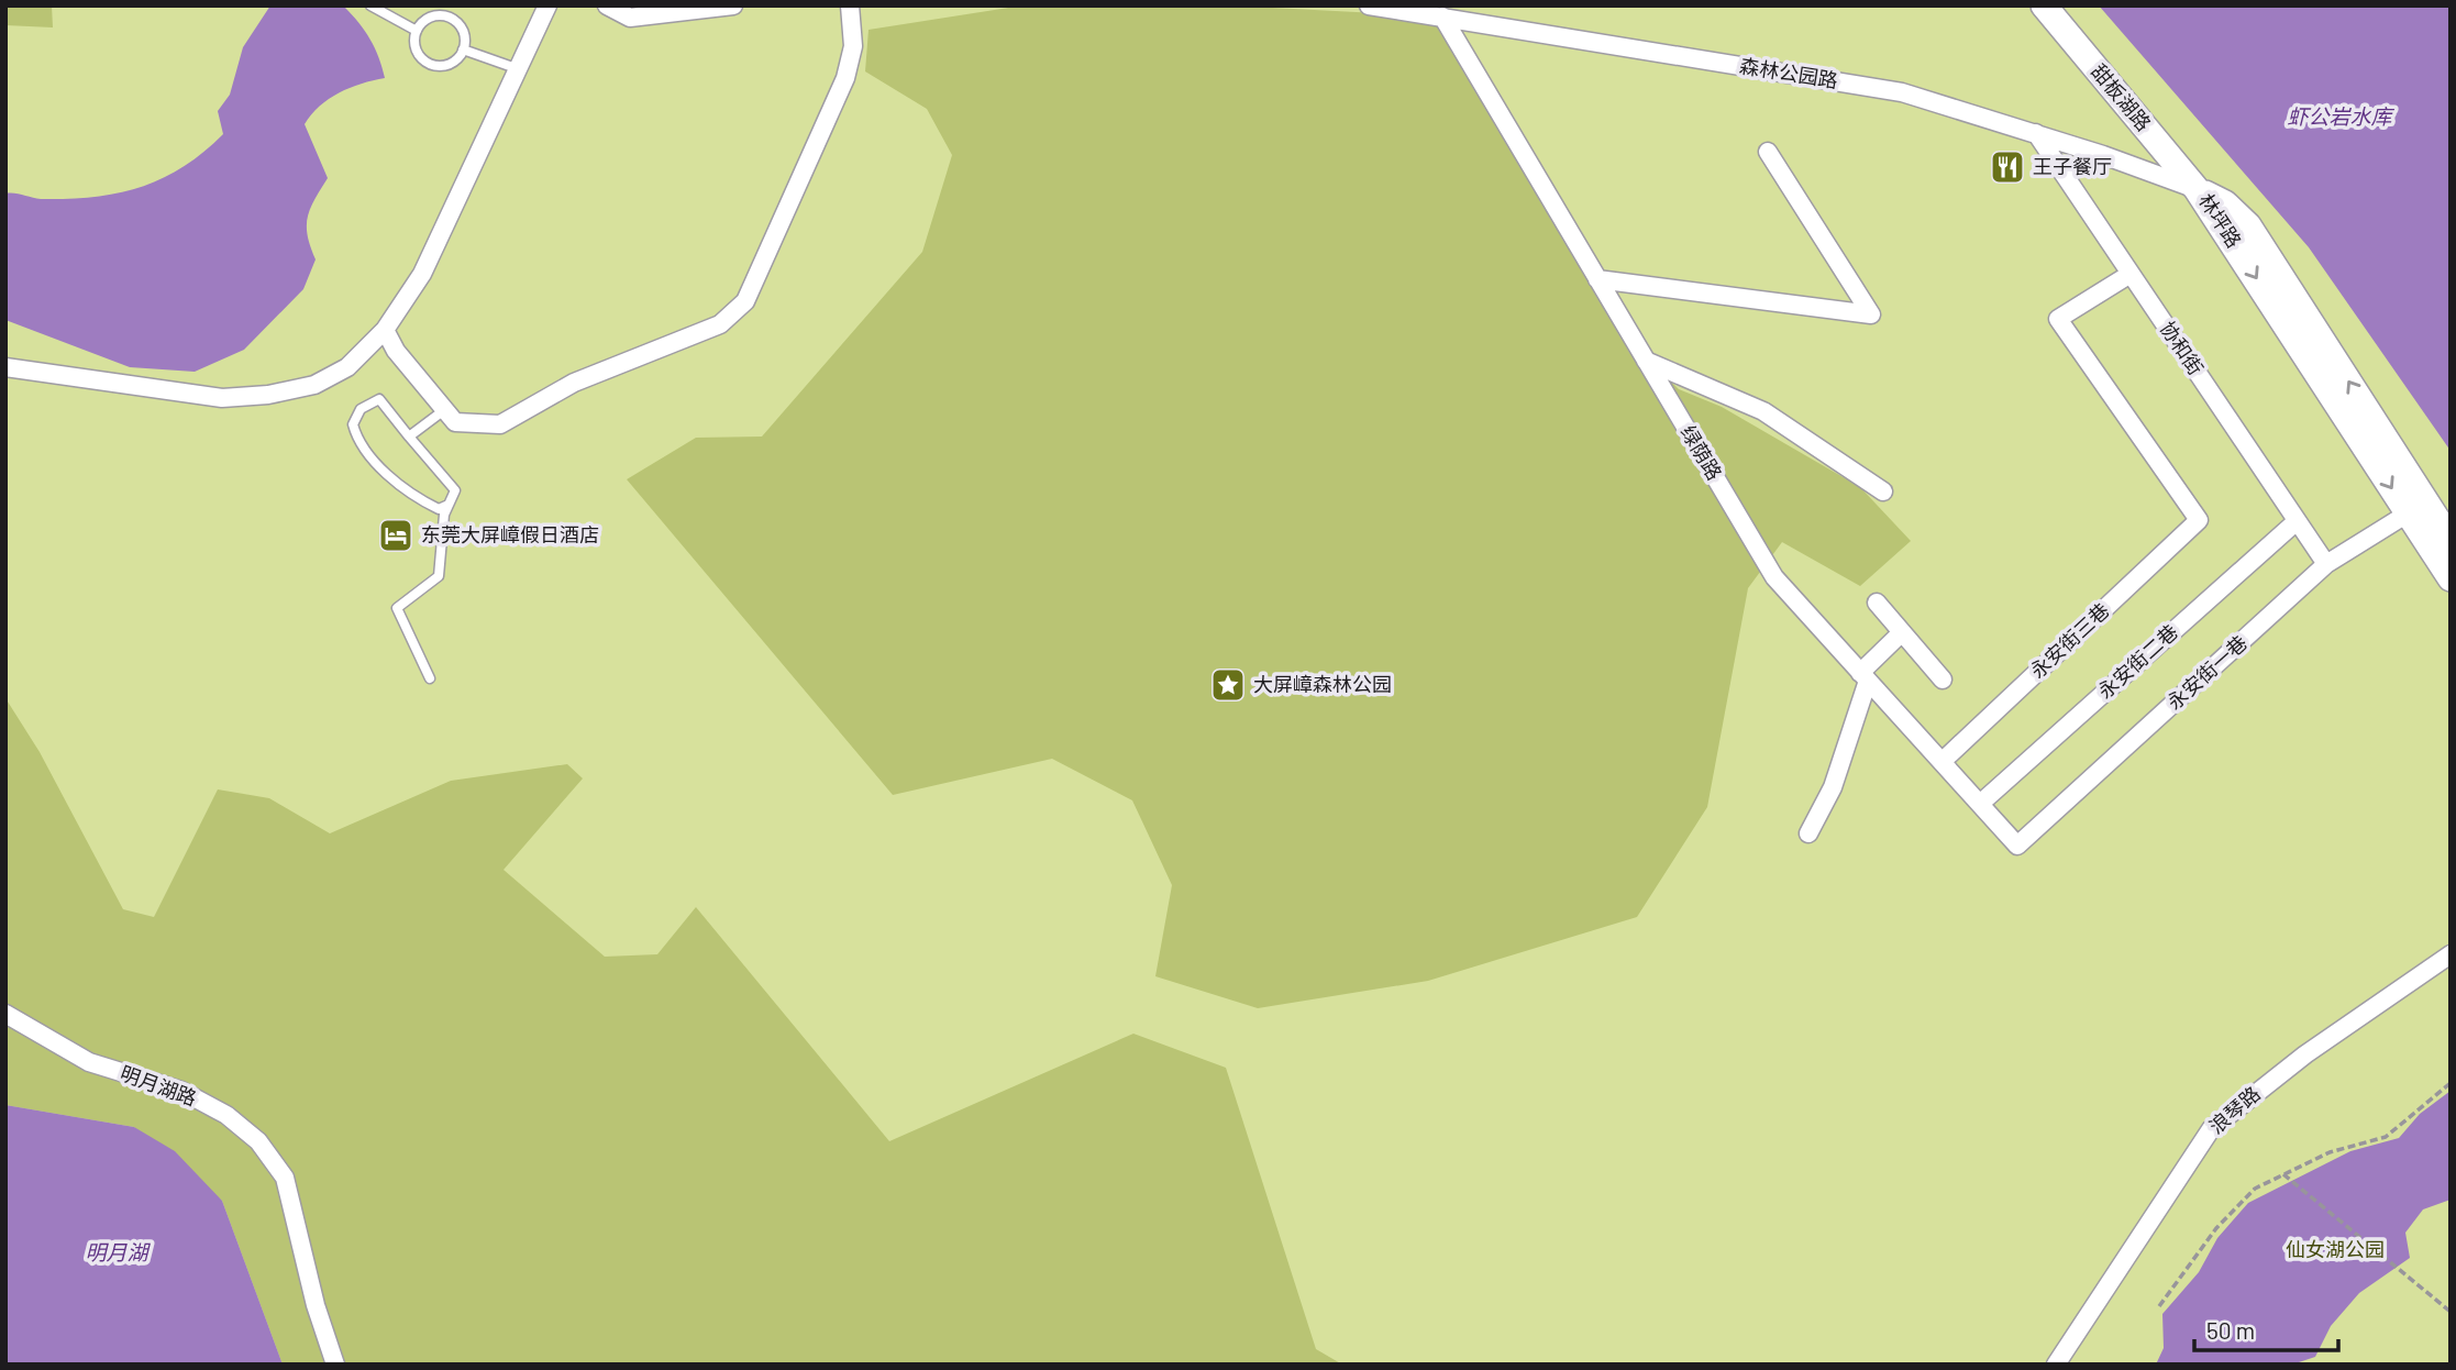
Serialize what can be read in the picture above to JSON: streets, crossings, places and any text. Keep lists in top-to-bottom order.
{
  "streets": {
    "main road": ["甜板湖路", "林坪路"],
    "street": [
      "森林公园路",
      "协和街",
      "绿荫路",
      "永安街三巷",
      "永安街二巷",
      "永安街一巷",
      "明月湖路",
      "浪琴路"
    ]
  },
  "crossings": [
    ["森林公园路", "甜板湖路"],
    ["森林公园路", "林坪路"],
    ["森林公园路", "协和街"],
    ["森林公园路", "绿荫路"],
    ["甜板湖路", "林坪路"],
    ["林坪路", "永安街一巷"],
    ["协和街", "永安街三巷"],
    ["协和街", "永安街二巷"],
    ["协和街", "永安街一巷"],
    ["绿荫路", "永安街三巷"],
    ["绿荫路", "永安街二巷"],
    ["绿荫路", "永安街一巷"]
  ],
  "water": ["虾公岩水库", "明月湖"],
  "parks": ["仙女湖公园"],
  "places": {
    "restaurant": ["王子餐厅"],
    "hotel": ["东莞大屏嶂假日酒店"],
    "place": ["大屏嶂森林公园"]
  },
  "scale_bar": "50 m"
}
